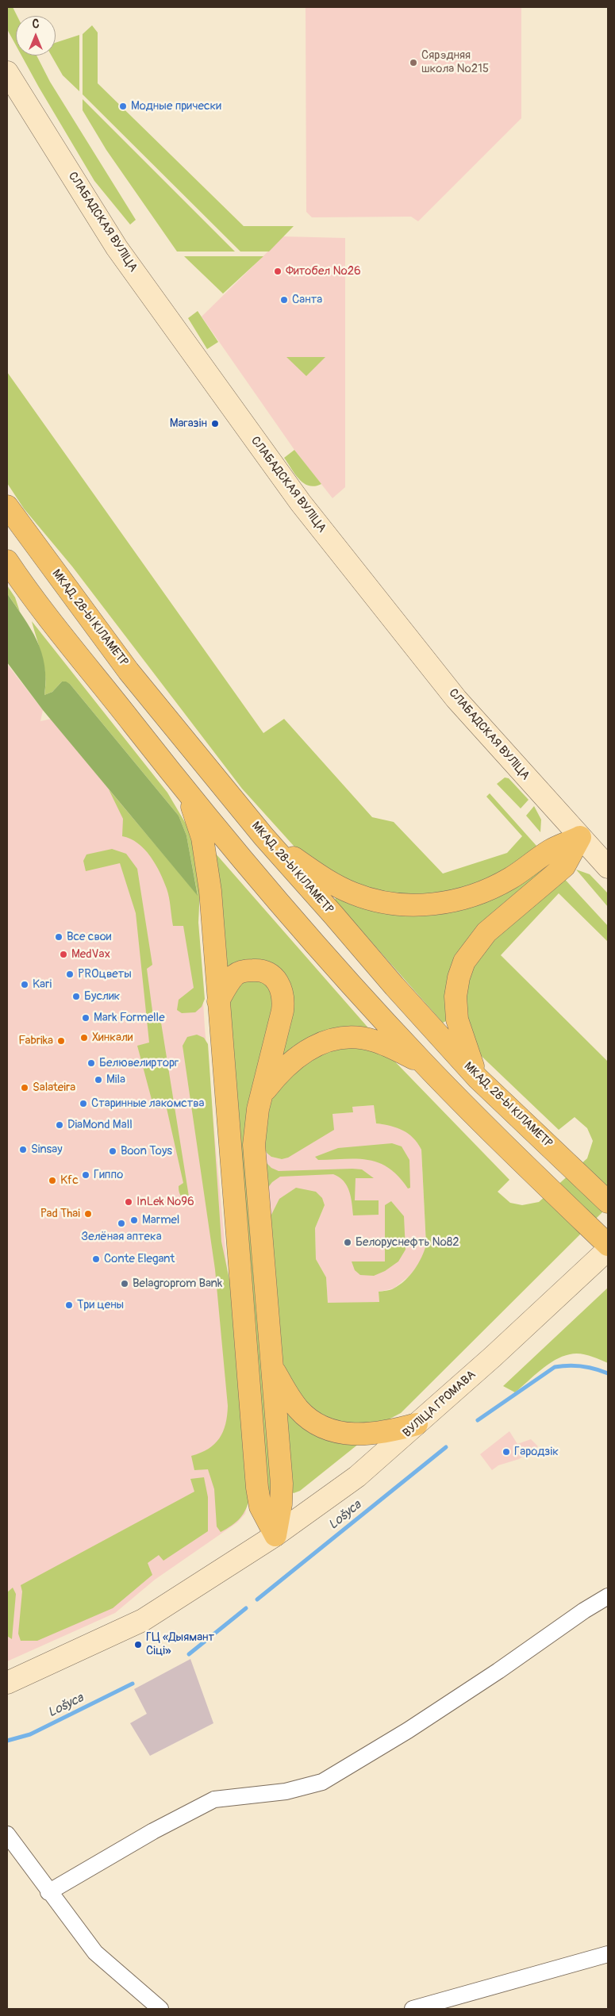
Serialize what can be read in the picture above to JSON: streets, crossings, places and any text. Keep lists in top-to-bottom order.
{
  "streets": {
    "highway": ["МКАД, 28-Ы КІЛАМЕТР"],
    "main road": ["СЛАБАДСКАЯ ВУЛІЦА", "ВУЛІЦА ГРОМАВА"]
  },
  "water": ["Lošyca"],
  "places": [
    "Сярэдняя школа №215",
    "Модные прически",
    "Фитобел №26",
    "Санта",
    "Магазін",
    "Все свои",
    "MedVax",
    "PROцветы",
    "Kari",
    "Буслик",
    "Mark Formelle",
    "Хинкали",
    "Fabrika",
    "Белювелирторг",
    "Mila",
    "Salateira",
    "Старинные лакомства",
    "DiaMond Mall",
    "Sinsay",
    "Boon Toys",
    "Гиппо",
    "Kfc",
    "InLek №96",
    "Pad Thai",
    "Marmel",
    "Зелёная аптека",
    "Белоруснефть №82",
    "Conte Elegant",
    "Belagroprom Bank",
    "Три цены",
    "Гародзік",
    "ГЦ «Дыямант Сіці»"
  ],
  "north": "top"
}
